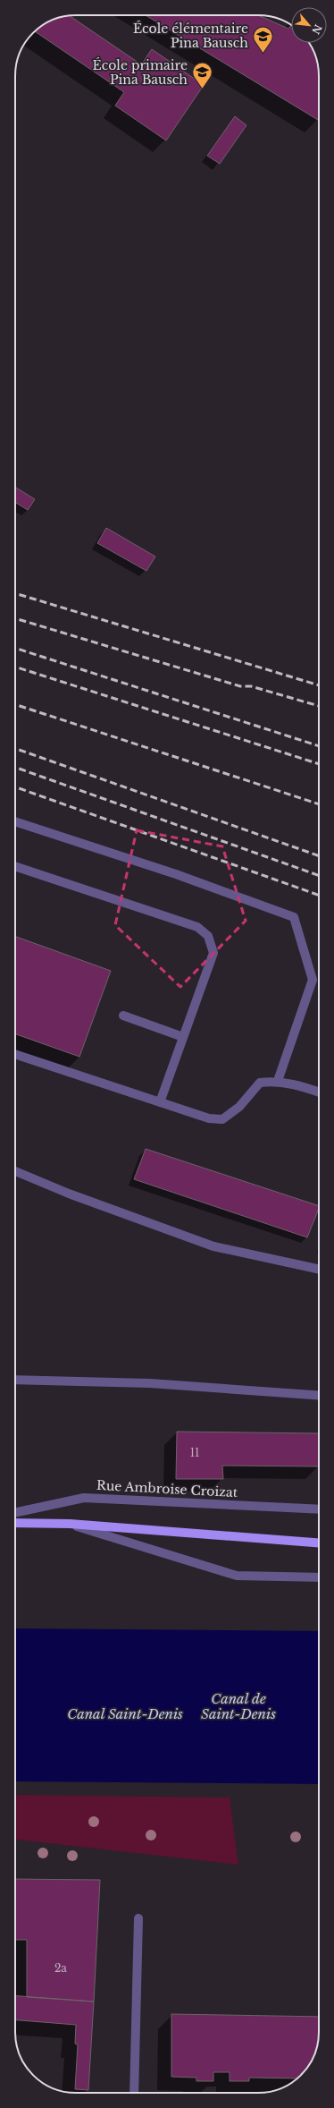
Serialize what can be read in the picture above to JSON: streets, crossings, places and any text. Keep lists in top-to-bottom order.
{
  "streets": {
    "lane": ["Rue Ambroise Croizat"]
  },
  "water": ["Canal de Saint-Denis", "Canal Saint-Denis"],
  "places": {
    "school or university": ["École élémentaire Pina Bausch", "École primaire Pina Bausch"]
  },
  "house_numbers": ["11", "2a"],
  "north": "bottom right"
}
